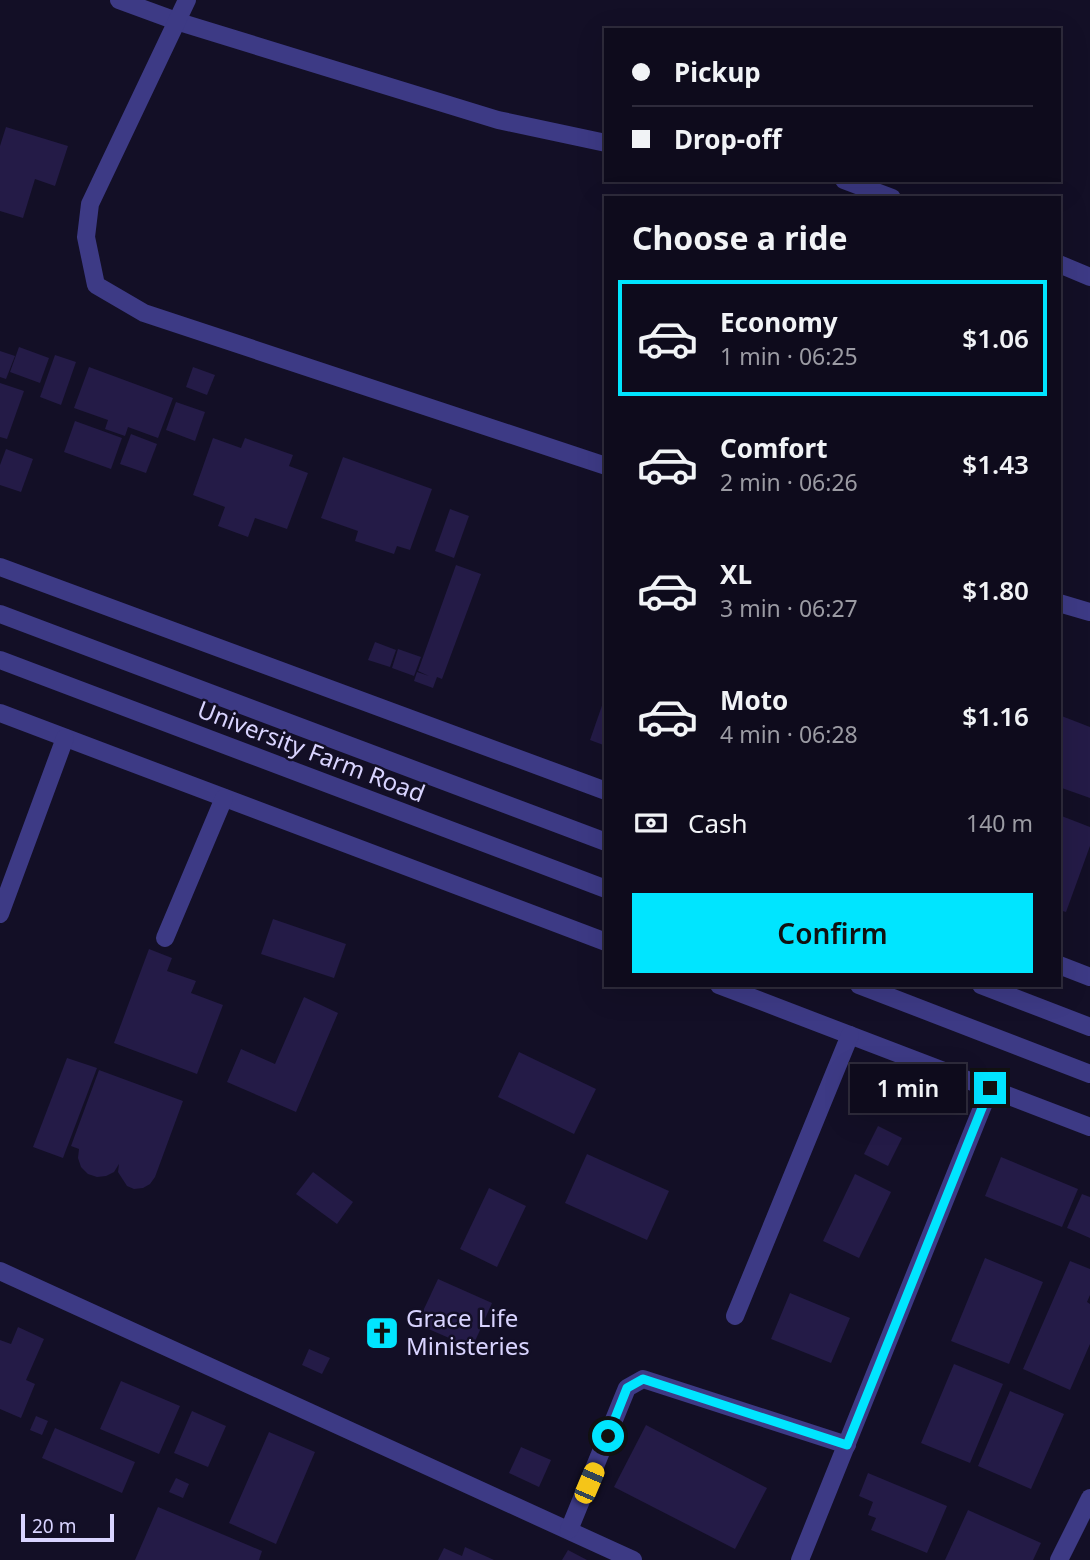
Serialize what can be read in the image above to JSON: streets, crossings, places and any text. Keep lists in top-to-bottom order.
{
  "streets": {
    "street": ["University Farm Road"]
  },
  "places": {
    "church": ["Grace Life Ministeries"]
  },
  "scale_bar": "20 m",
  "page": {
    "banner": ["Pickup", "Drop-off"],
    "heading": "Choose a ride",
    "list": [
      {
        "name": "Economy",
        "note": "1 min · 06:25",
        "value": "$1.06"
      },
      {
        "name": "Comfort",
        "note": "2 min · 06:26",
        "value": "$1.43"
      },
      {
        "name": "XL",
        "note": "3 min · 06:27",
        "value": "$1.80"
      },
      {
        "name": "Moto",
        "note": "4 min · 06:28",
        "value": "$1.16"
      }
    ],
    "pay": ["Cash", "140 m"],
    "buttons": "Confirm",
    "bubble": "1 min",
    "scale": "20 m"
  }
}
